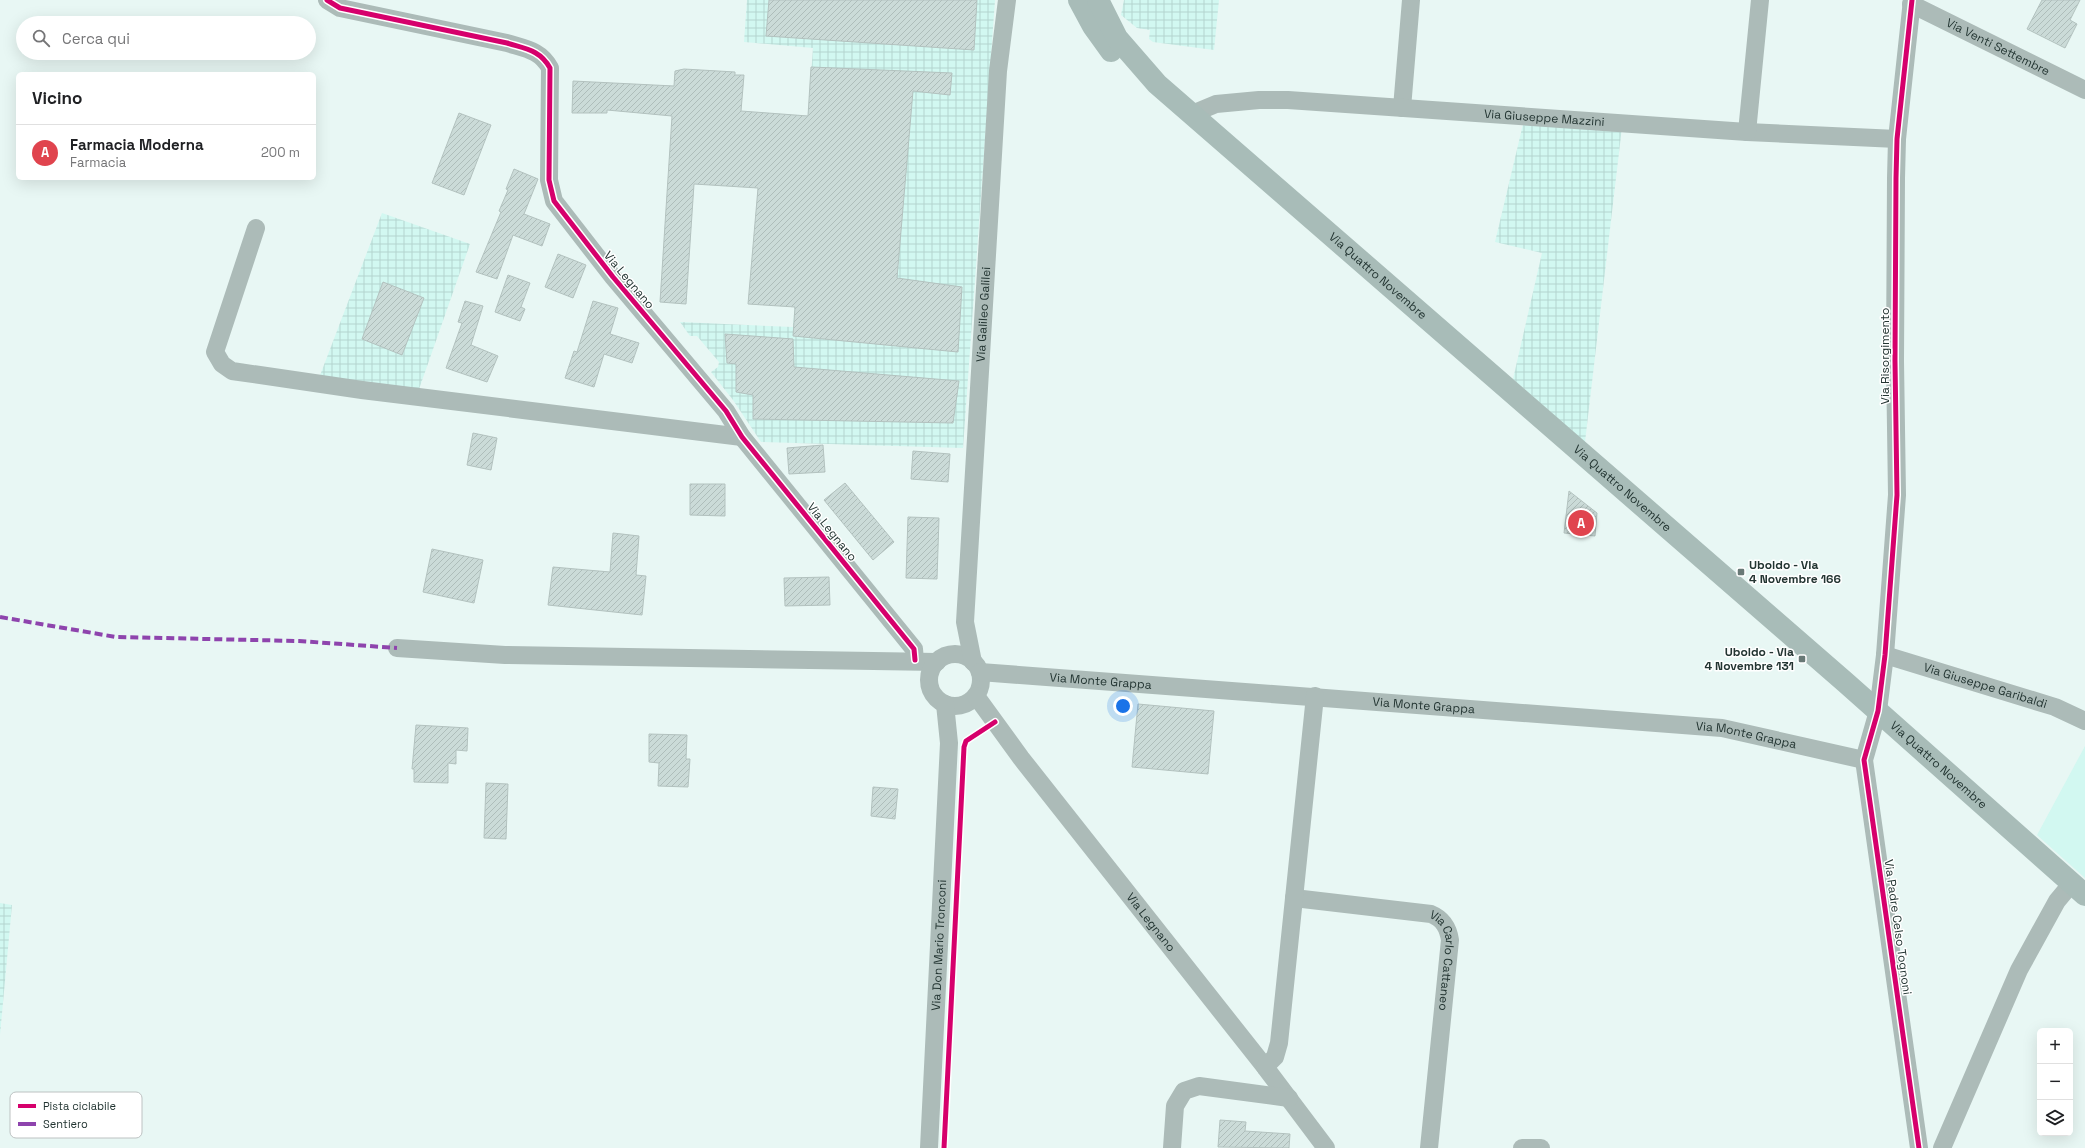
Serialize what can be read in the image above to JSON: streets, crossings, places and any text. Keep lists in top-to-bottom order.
{
  "streets": {
    "main road": ["Via Quattro Novembre"],
    "street": [
      "Via Venti Settembre",
      "Via Giuseppe Mazzini",
      "Via Legnano",
      "Via Galileo Galilei",
      "Via Risorgimento",
      "Via Monte Grappa",
      "Via Giuseppe Garibaldi",
      "Via Padre Celso Tognoni",
      "Via Don Mario Tronconi",
      "Via Carlo Cattaneo"
    ]
  },
  "crossings": [
    ["Via Venti Settembre", "Via Risorgimento"],
    ["Via Giuseppe Mazzini", "Via Quattro Novembre"],
    ["Via Giuseppe Mazzini", "Via Risorgimento"],
    ["Via Quattro Novembre", "Via Risorgimento"],
    ["Via Quattro Novembre", "Via Padre Celso Tognoni"],
    ["Via Legnano", "Via Galileo Galilei"],
    ["Via Legnano", "Via Monte Grappa"],
    ["Via Legnano", "Via Don Mario Tronconi"],
    ["Via Galileo Galilei", "Via Monte Grappa"],
    ["Via Galileo Galilei", "Via Don Mario Tronconi"],
    ["Via Risorgimento", "Via Giuseppe Garibaldi"],
    ["Via Risorgimento", "Via Padre Celso Tognoni"],
    ["Via Monte Grappa", "Via Padre Celso Tognoni"],
    ["Via Monte Grappa", "Via Don Mario Tronconi"]
  ],
  "places": {
    "transit": ["Uboldo - Via 4 Novembre 166", "Uboldo - Via 4 Novembre 131"]
  },
  "legend": ["Pista ciclabile", "Sentiero"],
  "page": {
    "search": "Cerca qui",
    "heading": "Vicino",
    "list": [
      {
        "mark": "A",
        "name": "Farmacia Moderna",
        "note": "Farmacia",
        "value": "200 m"
      }
    ],
    "pins": "A",
    "map_buttons": ["+", "−"]
  }
}
